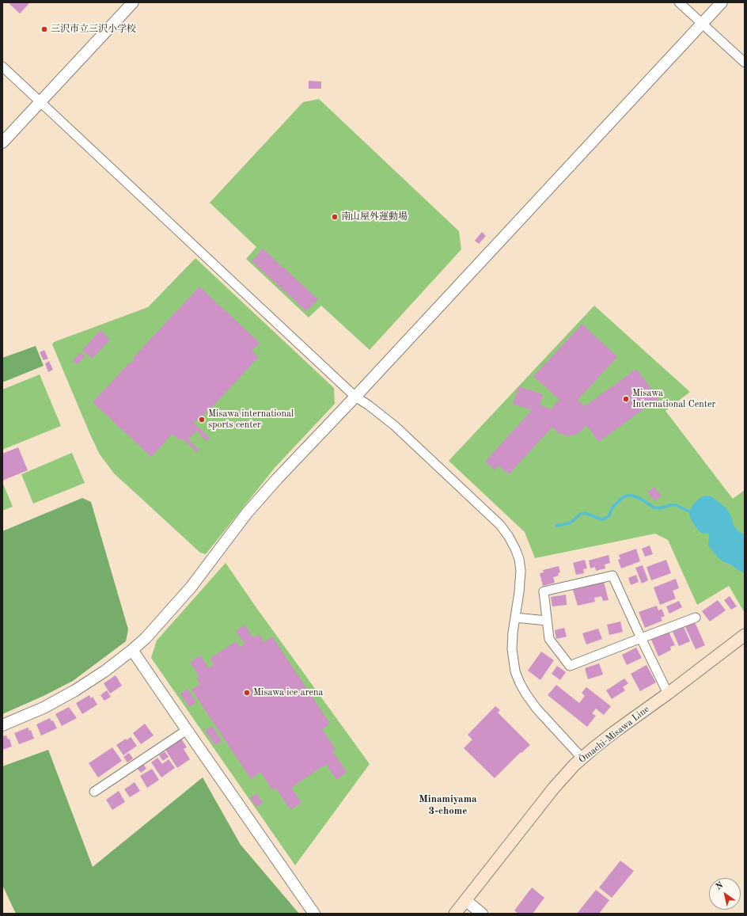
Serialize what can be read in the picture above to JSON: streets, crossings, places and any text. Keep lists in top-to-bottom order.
{
  "streets": {
    "main road": ["Ōmachi-Misawa Line"]
  },
  "districts": ["Minamiyama 3-chome"],
  "places": [
    "三沢市立三沢小学校",
    "南山屋外運動場",
    "Misawa International Center",
    "Misawa international sports center",
    "Misawa ice arena"
  ],
  "north": "top left"
}
